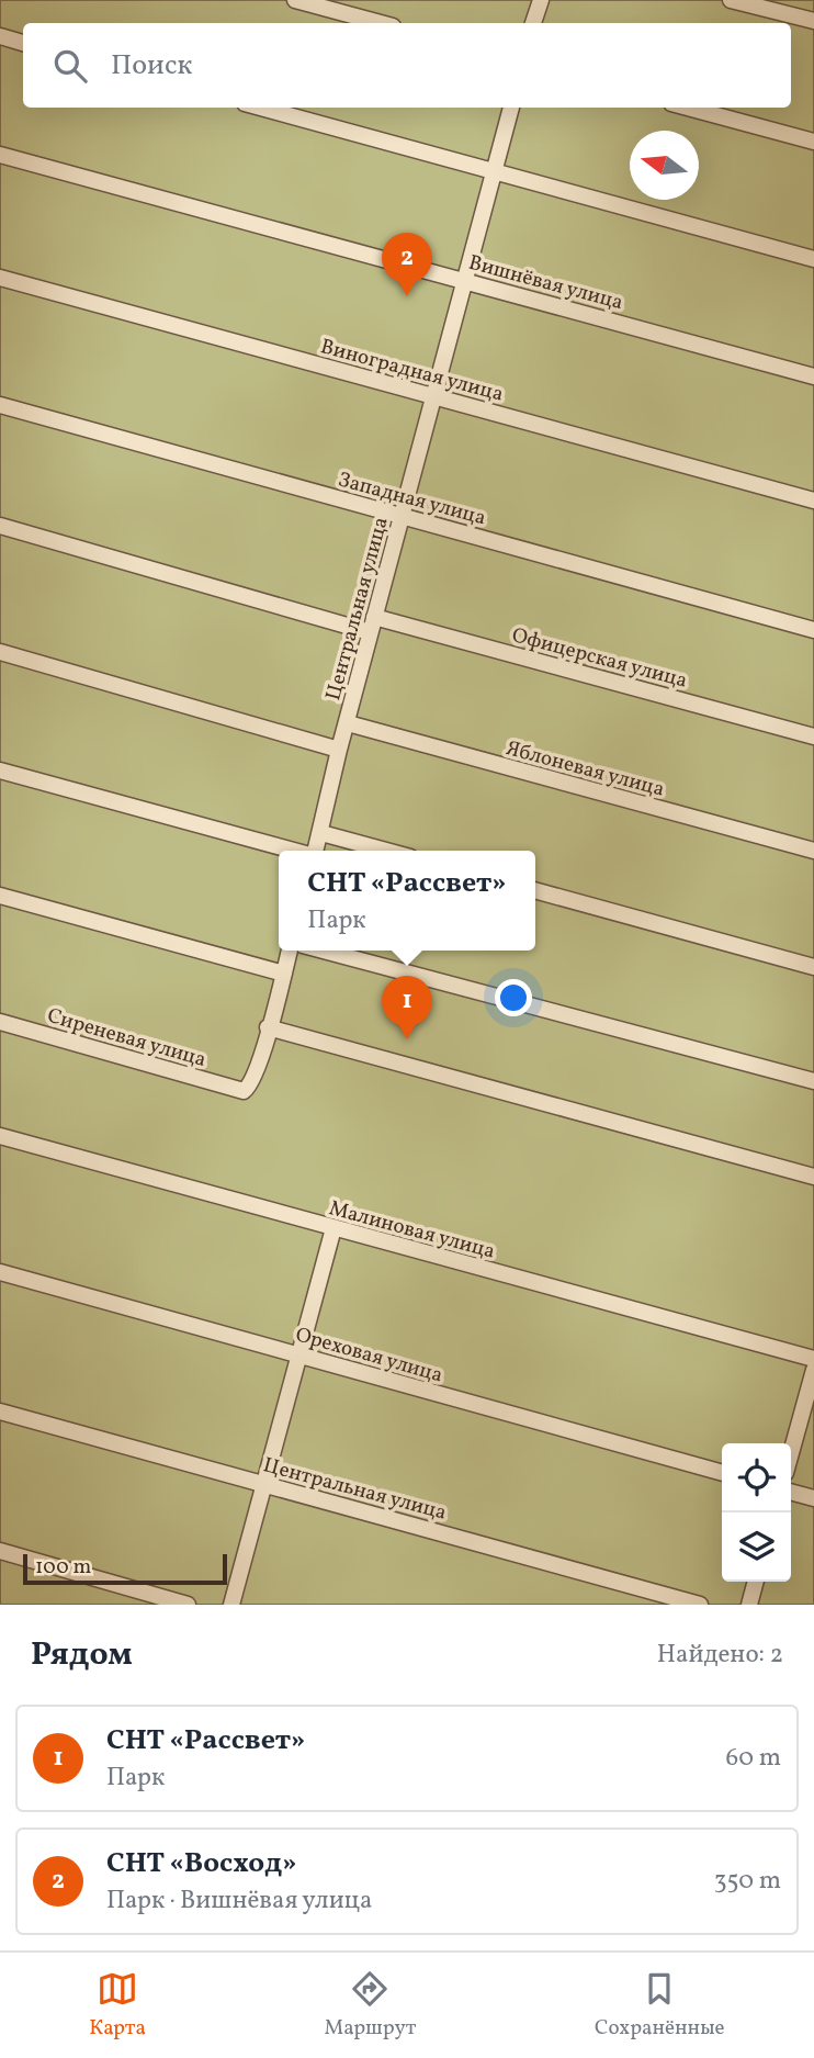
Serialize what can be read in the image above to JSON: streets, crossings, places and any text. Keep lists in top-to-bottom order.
{
  "streets": {
    "street": [
      "Вишнёвая улица",
      "Виноградная улица",
      "Западная улица",
      "Центральная улица",
      "Офицерская улица",
      "Яблоневая улица",
      "Сиреневая улица",
      "Малиновая улица",
      "Ореховая улица"
    ]
  },
  "crossings": [
    ["Вишнёвая улица", "Центральная улица"],
    ["Виноградная улица", "Центральная улица"],
    ["Западная улица", "Центральная улица"],
    ["Центральная улица", "Офицерская улица"],
    ["Центральная улица", "Яблоневая улица"]
  ],
  "scale_bar": "100 m",
  "north": "left",
  "page": {
    "search": "Поиск",
    "pins": ["2", "1"],
    "popup": ["СНТ «Рассвет»", "Парк"],
    "scale": "100 m",
    "heading": ["Рядом", "Найдено: 2"],
    "list": [
      {
        "mark": "1",
        "name": "СНТ «Рассвет»",
        "note": "Парк",
        "value": "60 m"
      },
      {
        "mark": "2",
        "name": "СНТ «Восход»",
        "note": "Парк · Вишнёвая улица",
        "value": "350 m"
      }
    ],
    "nav": ["Карта", "Маршрут", "Сохранённые"]
  }
}
